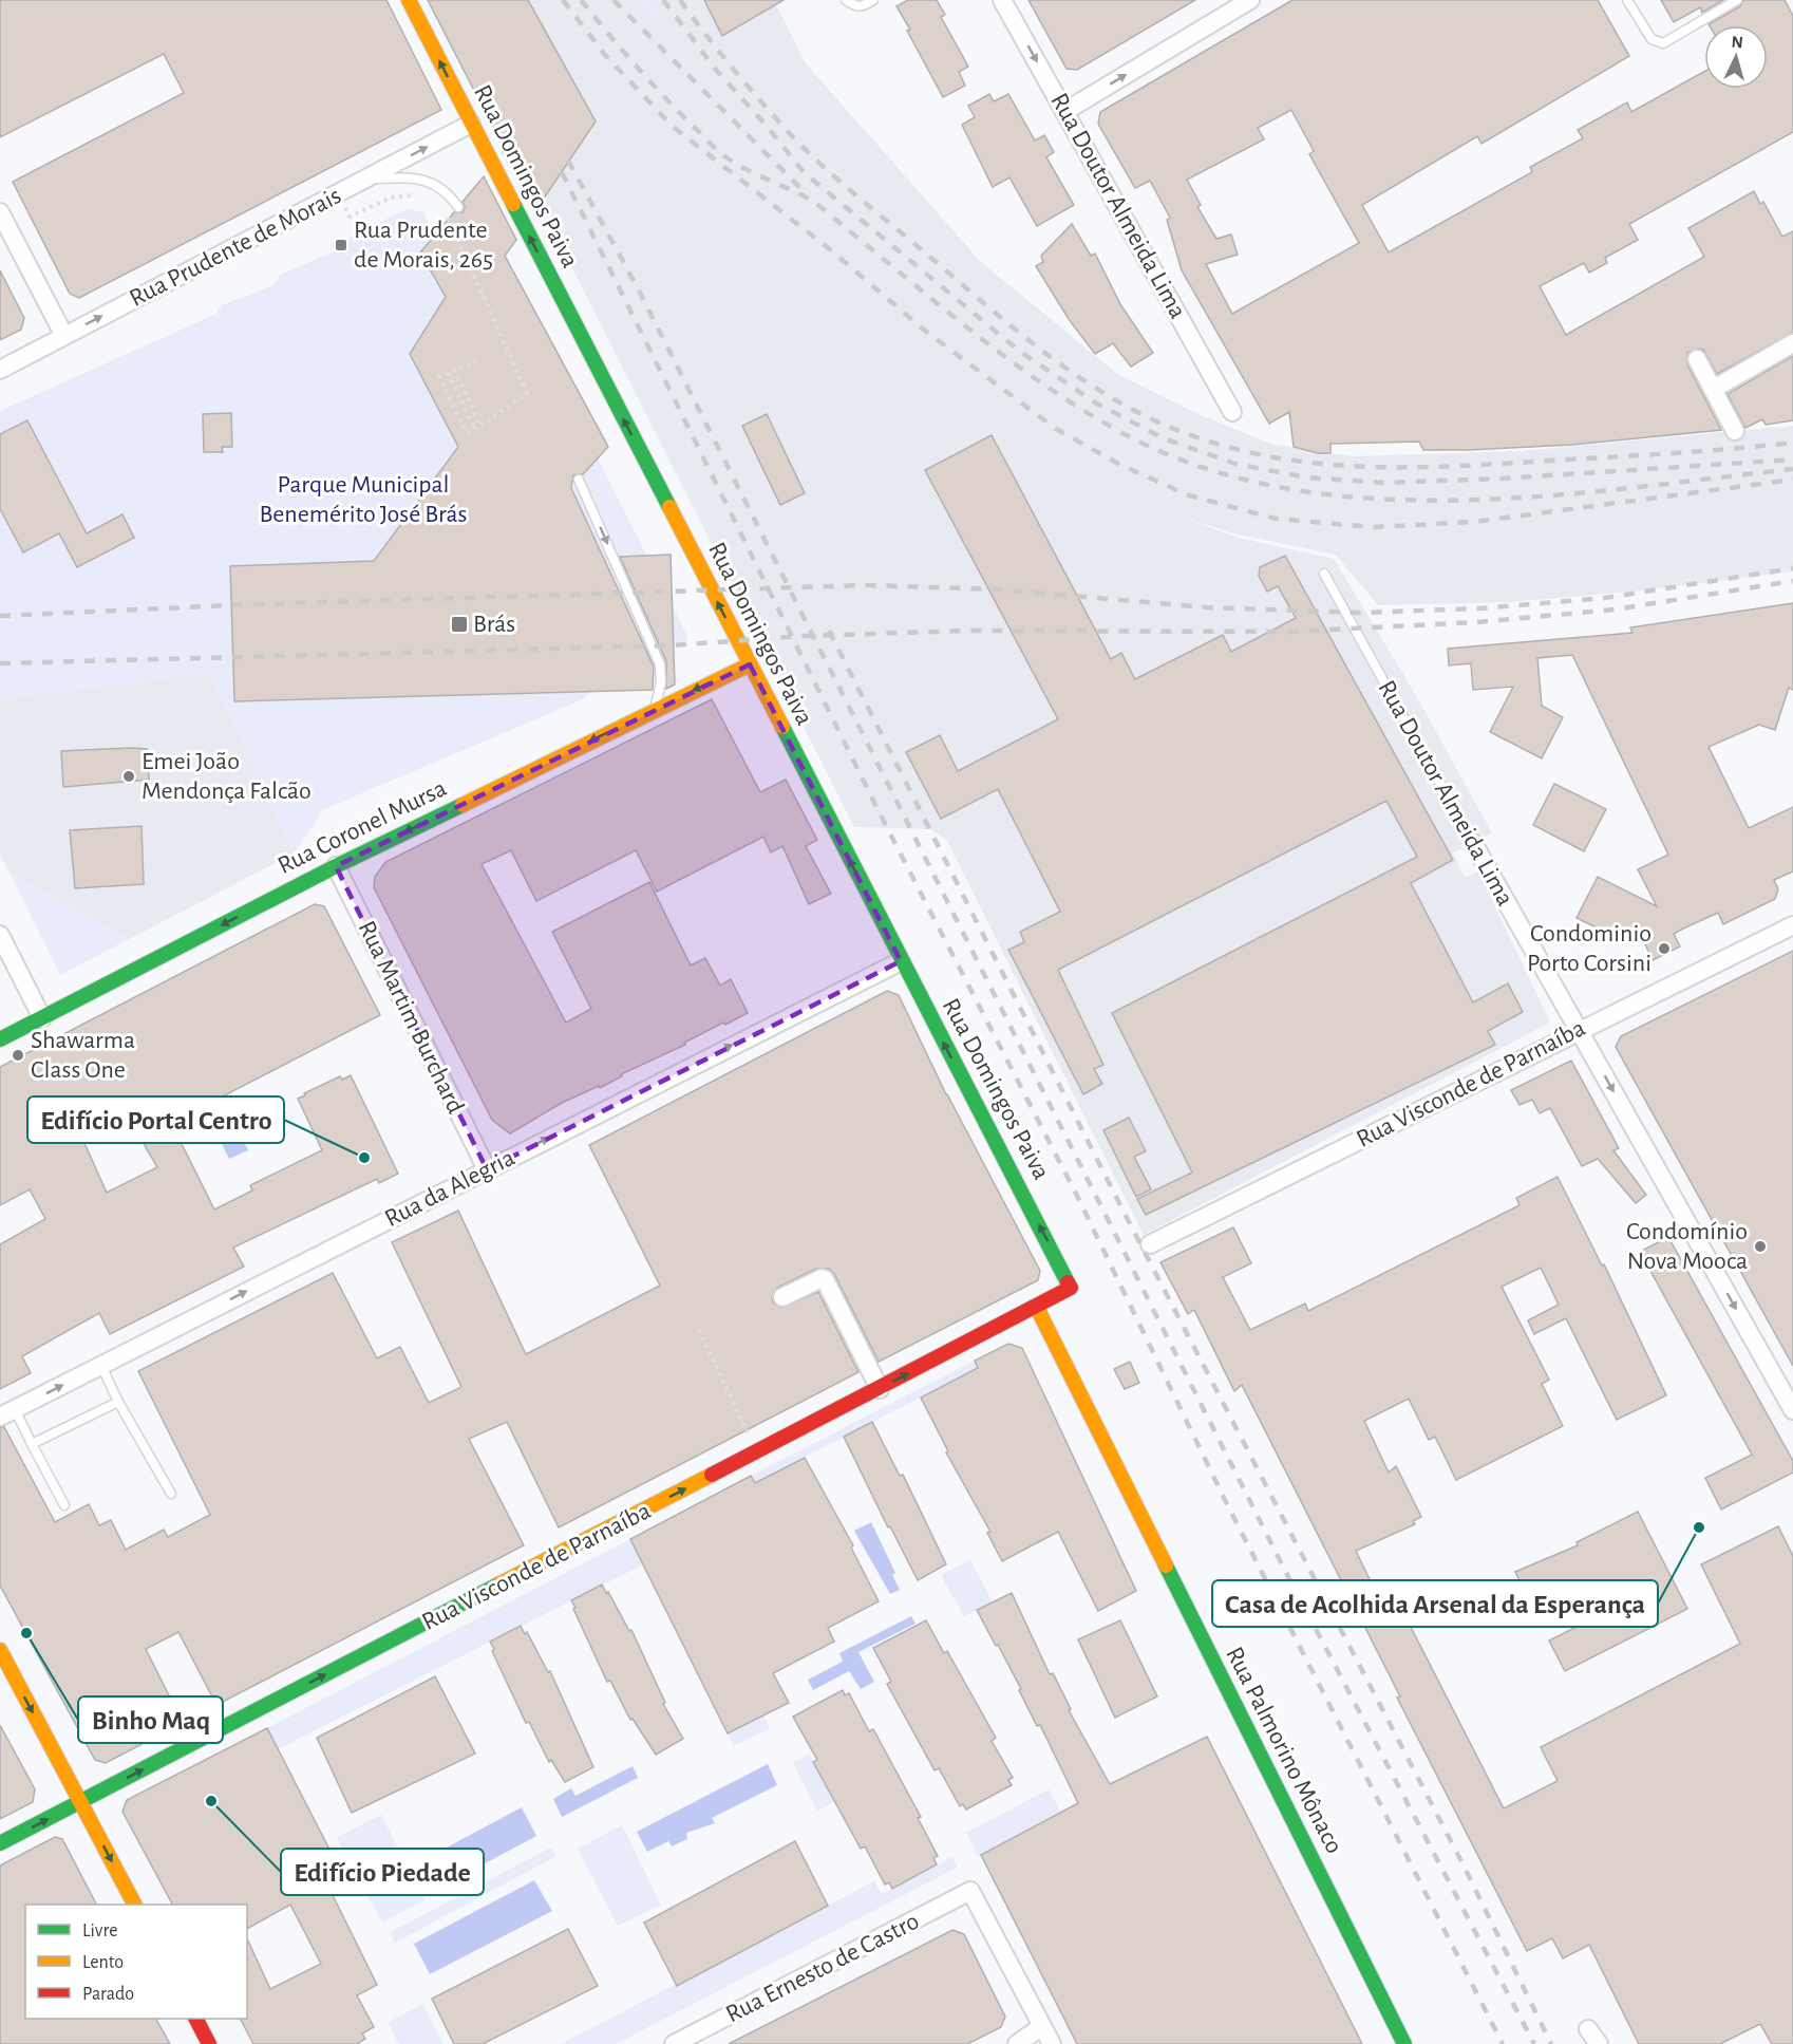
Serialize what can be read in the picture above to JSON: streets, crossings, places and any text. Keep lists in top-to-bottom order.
{
  "streets": {
    "street": [
      "Rua Domingos Paiva",
      "Rua Doutor Almeida Lima",
      "Rua Prudente de Morais",
      "Rua Coronel Mursa",
      "Rua Martim Burchard",
      "Rua Visconde de Parnaíba",
      "Rua da Alegria",
      "Rua Palmorino Mônaco",
      "Rua Ernesto de Castro"
    ]
  },
  "crossings": [
    ["Rua Domingos Paiva", "Rua Prudente de Morais"],
    ["Rua Domingos Paiva", "Rua Coronel Mursa"],
    ["Rua Domingos Paiva", "Rua Visconde de Parnaíba"],
    ["Rua Domingos Paiva", "Rua da Alegria"],
    ["Rua Doutor Almeida Lima", "Rua Visconde de Parnaíba"],
    ["Rua Coronel Mursa", "Rua Martim Burchard"],
    ["Rua Martim Burchard", "Rua da Alegria"],
    ["Rua Visconde de Parnaíba", "Rua Palmorino Mônaco"]
  ],
  "one_way": [
    "Rua Domingos Paiva",
    "Rua Doutor Almeida Lima",
    "Rua Prudente de Morais",
    "Rua Coronel Mursa",
    "Rua Visconde de Parnaíba",
    "Rua da Alegria"
  ],
  "parks": ["Parque Municipal Benemérito José Brás"],
  "places": {
    "transit": ["Rua Prudente de Morais, 265", "Brás"],
    "other": [
      "Emei João Mendonça Falcão",
      "Condominio Porto Corsini",
      "Shawarma Class One",
      "Edifício Portal Centro",
      "Condomínio Nova Mooca",
      "Casa de Acolhida Arsenal da Esperança",
      "Binho Maq",
      "Edifício Piedade"
    ]
  },
  "legend": ["Livre", "Lento", "Parado"],
  "north": "top"
}
